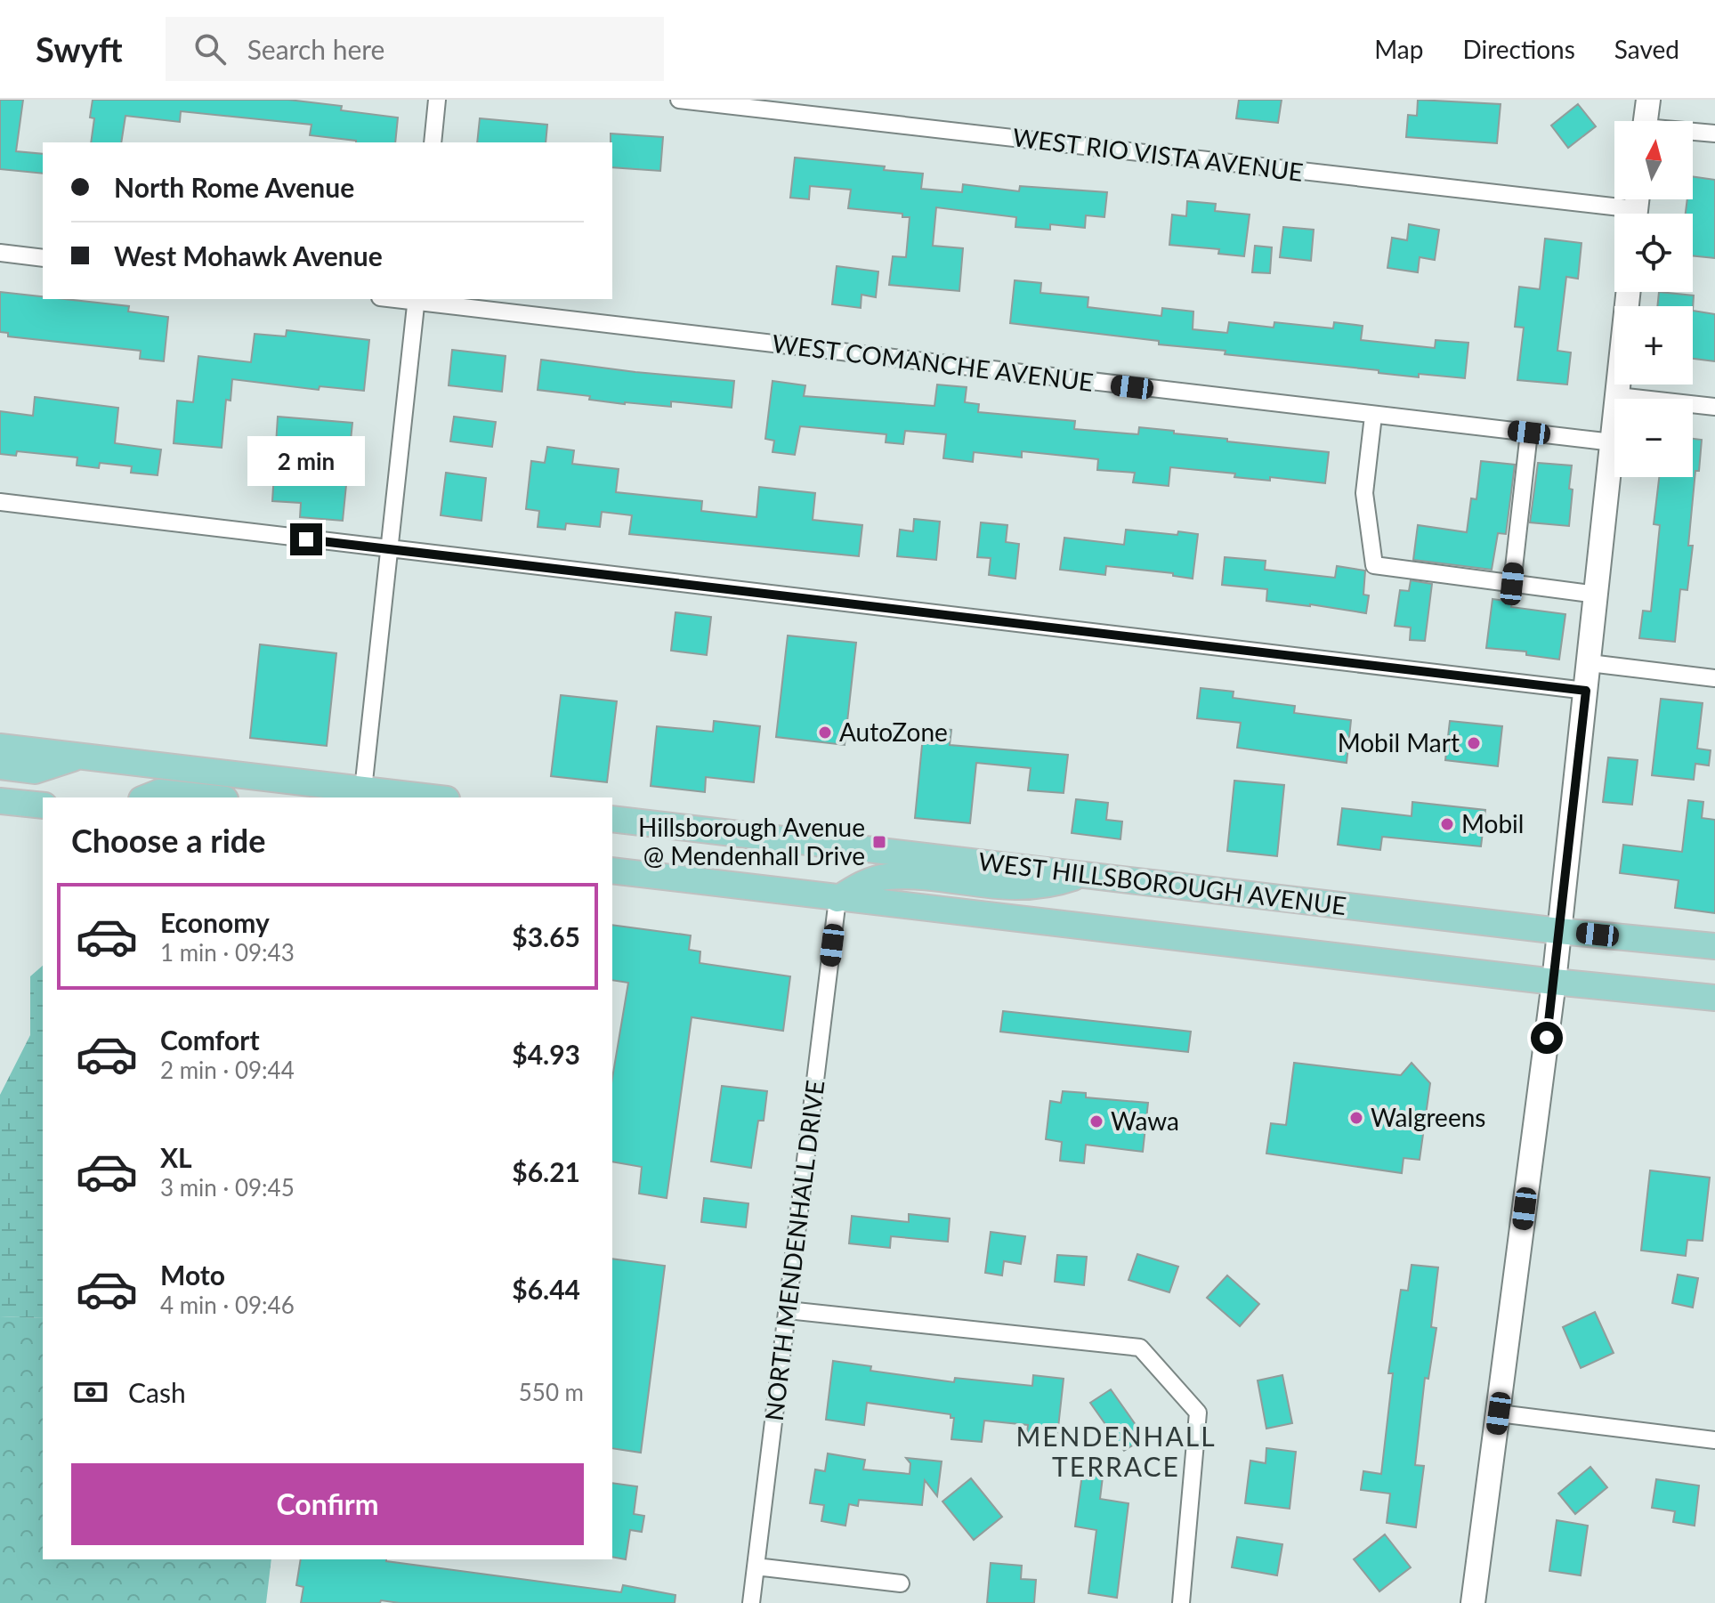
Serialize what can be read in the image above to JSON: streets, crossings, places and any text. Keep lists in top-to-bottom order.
{
  "streets": {
    "main road": ["WEST HILLSBOROUGH AVENUE"],
    "street": ["WEST RIO VISTA AVENUE", "WEST COMANCHE AVENUE", "NORTH MENDENHALL DRIVE"]
  },
  "crossings": [
    ["WEST HILLSBOROUGH AVENUE", "NORTH MENDENHALL DRIVE"]
  ],
  "districts": ["MENDENHALL TERRACE"],
  "places": {
    "other": [
      "AutoZone",
      "Mobil Mart",
      "Mobil",
      "Walgreens",
      "Wawa"
    ],
    "transit": ["Hillsborough Avenue @ Mendenhall Drive"]
  },
  "north": "top",
  "page": {
    "header": "Swyft",
    "search": "Search here",
    "nav": ["Map", "Directions", "Saved"],
    "map_buttons": ["+", "−"],
    "banner": ["North Rome Avenue", "West Mohawk Avenue"],
    "bubble": "2 min",
    "heading": "Choose a ride",
    "list": [
      {
        "name": "Economy",
        "note": "1 min · 09:43",
        "value": "$3.65"
      },
      {
        "name": "Comfort",
        "note": "2 min · 09:44",
        "value": "$4.93"
      },
      {
        "name": "XL",
        "note": "3 min · 09:45",
        "value": "$6.21"
      },
      {
        "name": "Moto",
        "note": "4 min · 09:46",
        "value": "$6.44"
      }
    ],
    "pay": ["Cash", "550 m"],
    "buttons": "Confirm"
  }
}
